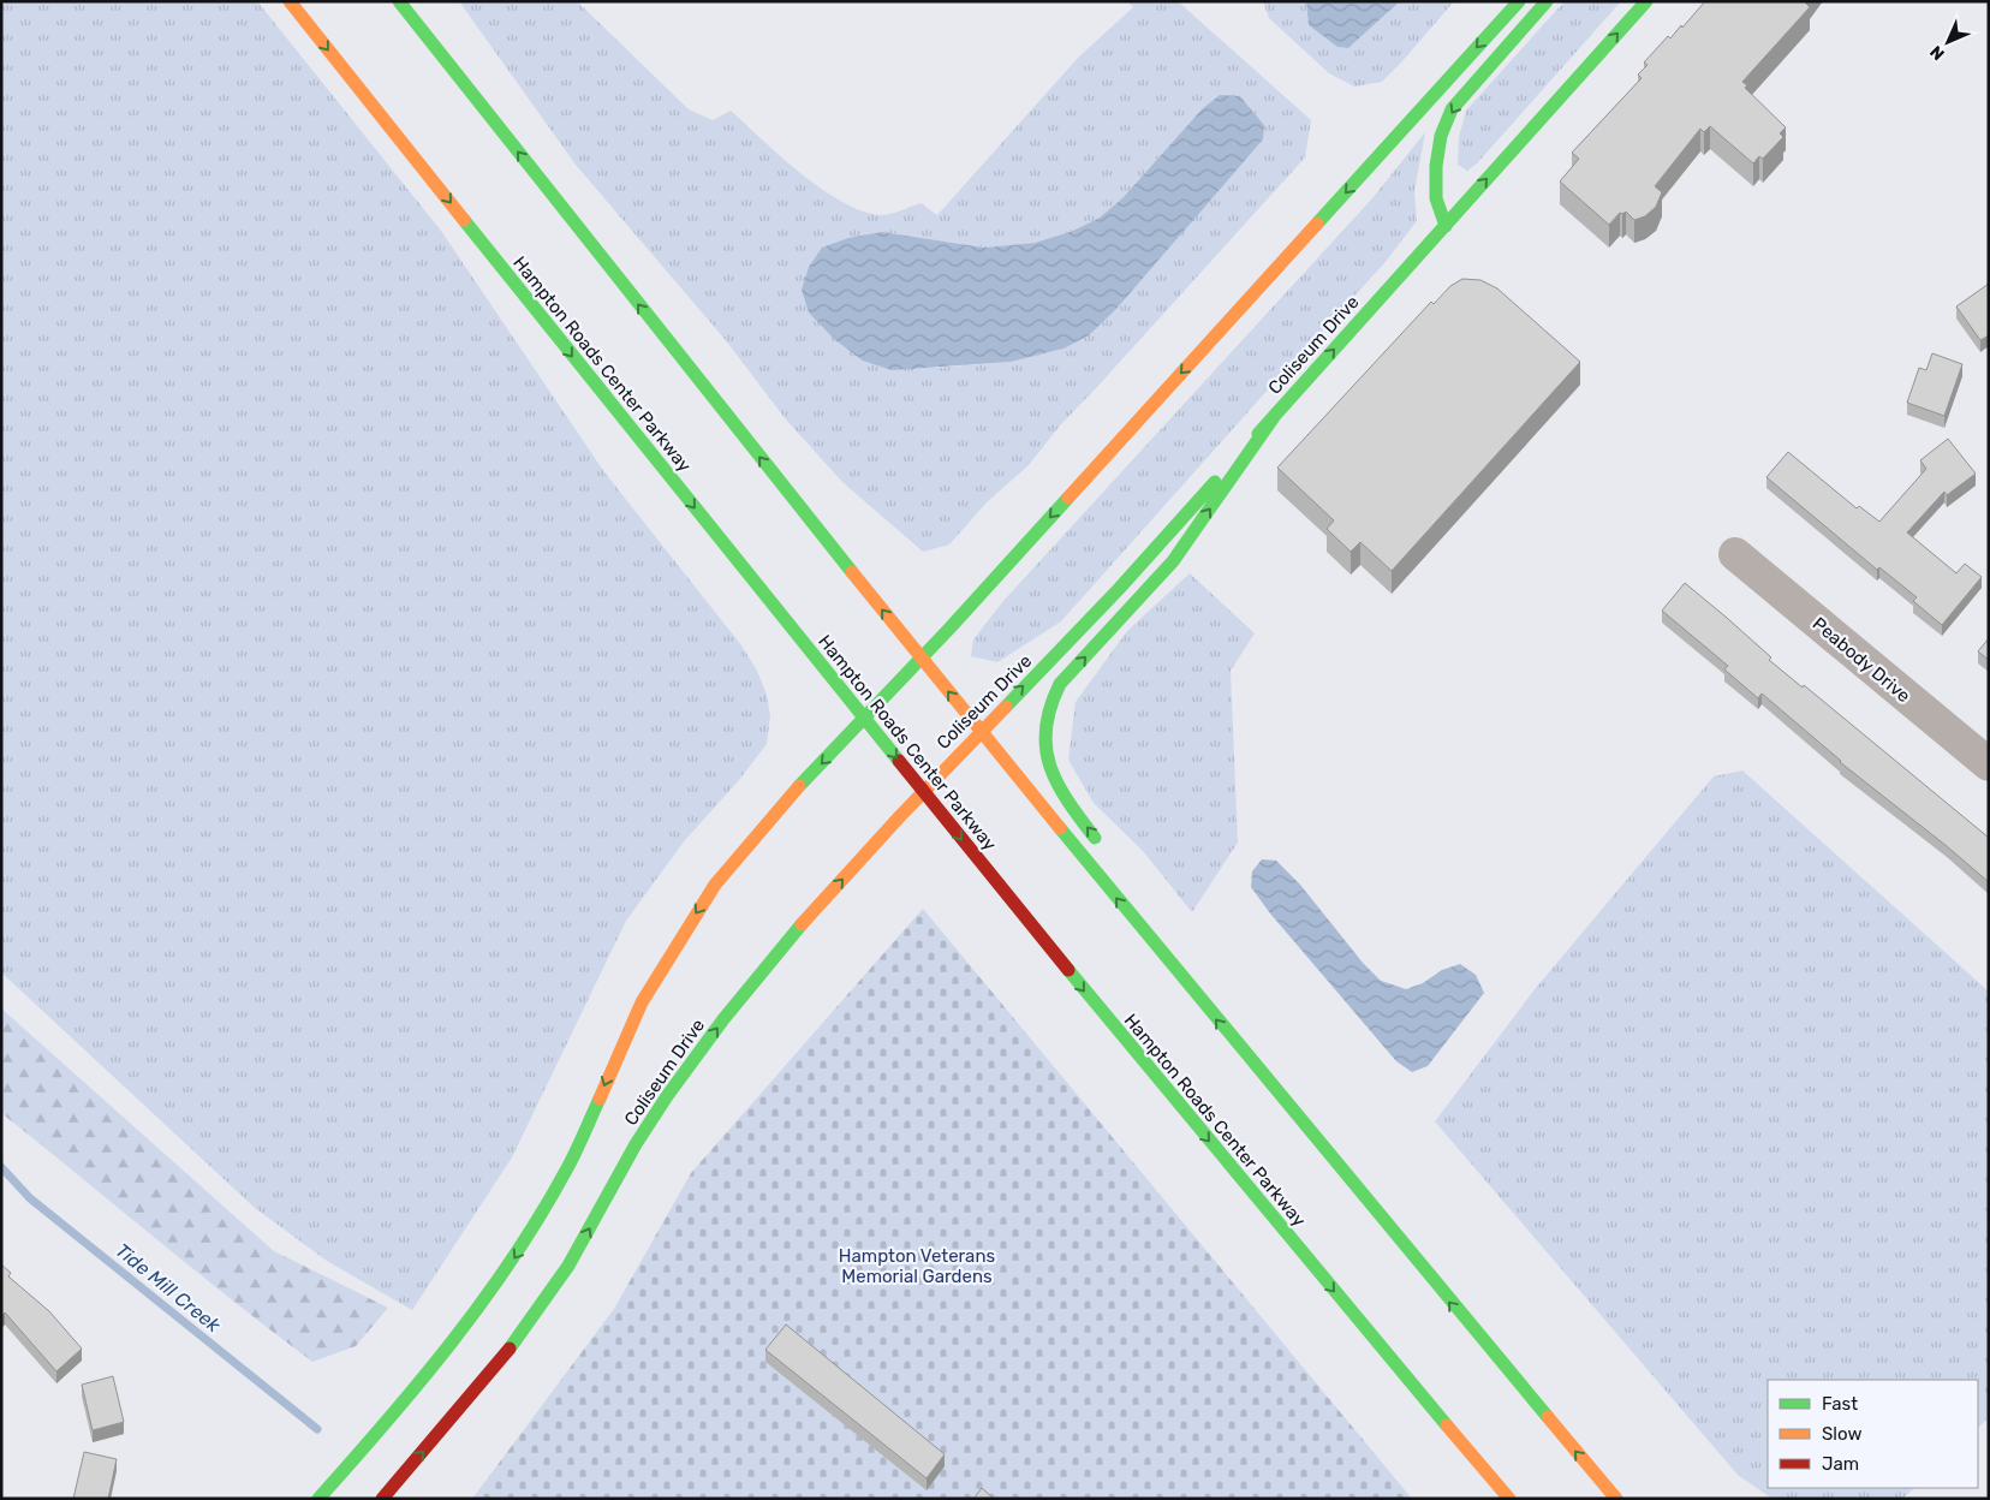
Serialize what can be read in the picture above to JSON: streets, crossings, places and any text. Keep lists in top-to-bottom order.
{
  "streets": {
    "main road": ["Coliseum Drive", "Hampton Roads Center Parkway"],
    "street": ["Peabody Drive"]
  },
  "crossings": [
    ["Coliseum Drive", "Hampton Roads Center Parkway"]
  ],
  "water": ["Tide Mill Creek"],
  "parks": ["Hampton Veterans Memorial Gardens"],
  "legend": ["Fast", "Slow", "Jam"],
  "north": "bottom left"
}
